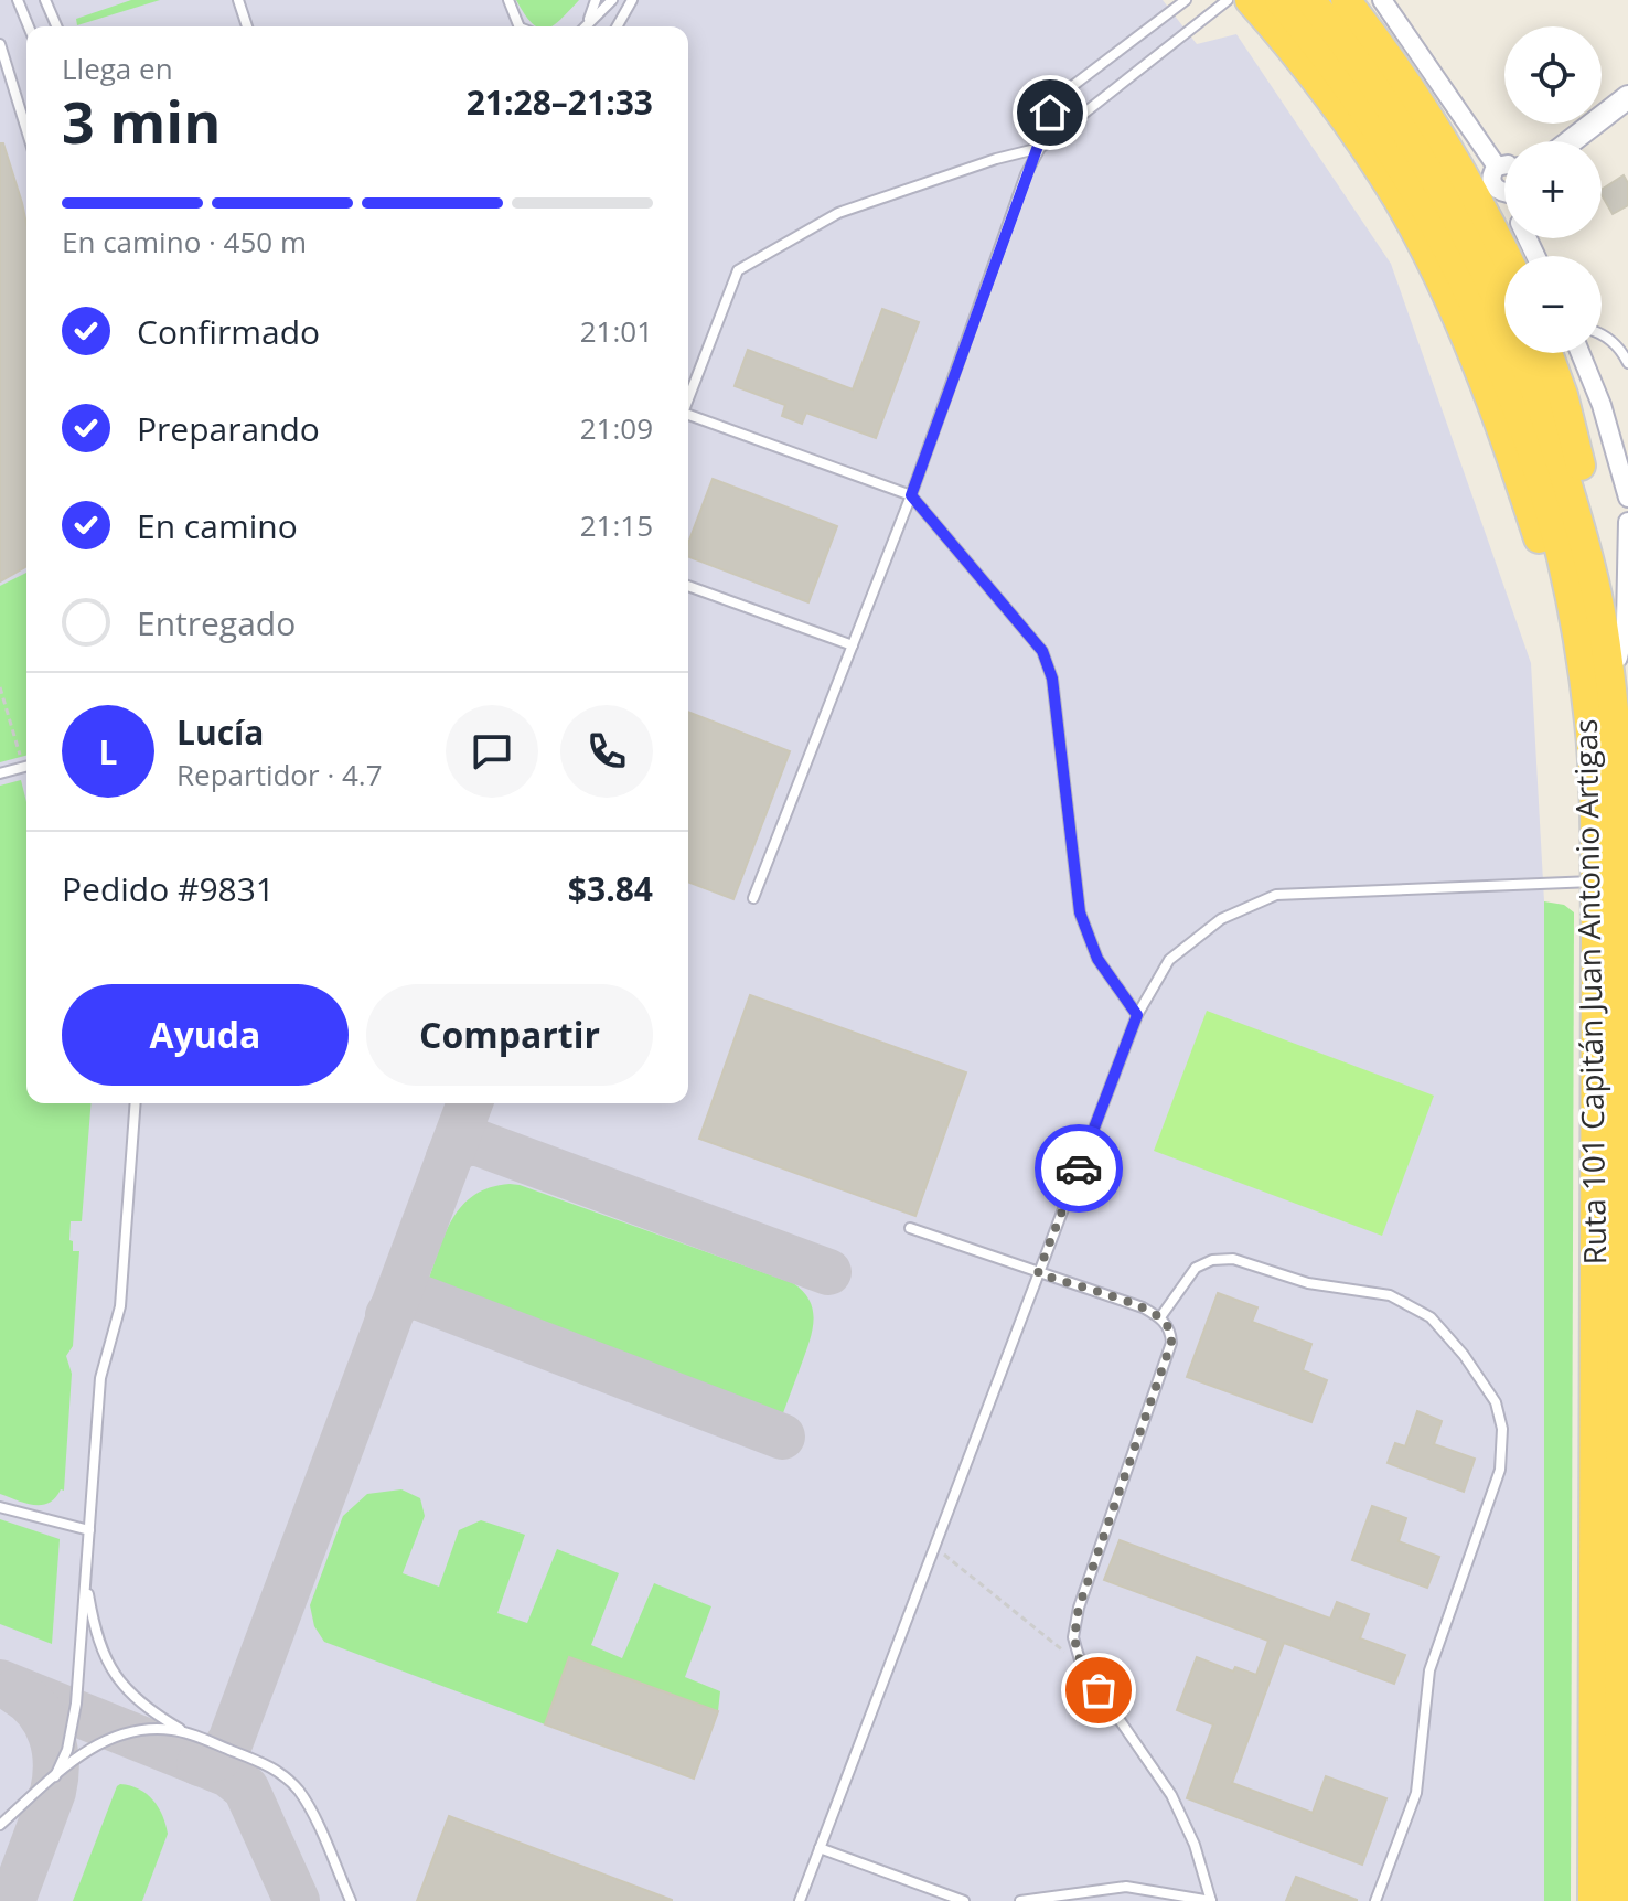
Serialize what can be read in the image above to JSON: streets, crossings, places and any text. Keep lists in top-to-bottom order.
{
  "streets": {
    "highway": ["Ruta 101 Capitán Juan Antonio Artigas"]
  },
  "page": {
    "map_buttons": ["+", "−"],
    "heading": ["3 min", "Llega en", "21:28–21:33"],
    "panel": [
      "Lucía",
      "Repartidor · 4.7",
      "Pedido #9831",
      "$3.84"
    ],
    "bar": "En camino · 450 m",
    "list": [
      ["Confirmado", "21:01"],
      ["Preparando", "21:09"],
      ["En camino", "21:15"],
      "Entregado"
    ],
    "round": "L",
    "buttons": ["Ayuda", "Compartir"]
  }
}
